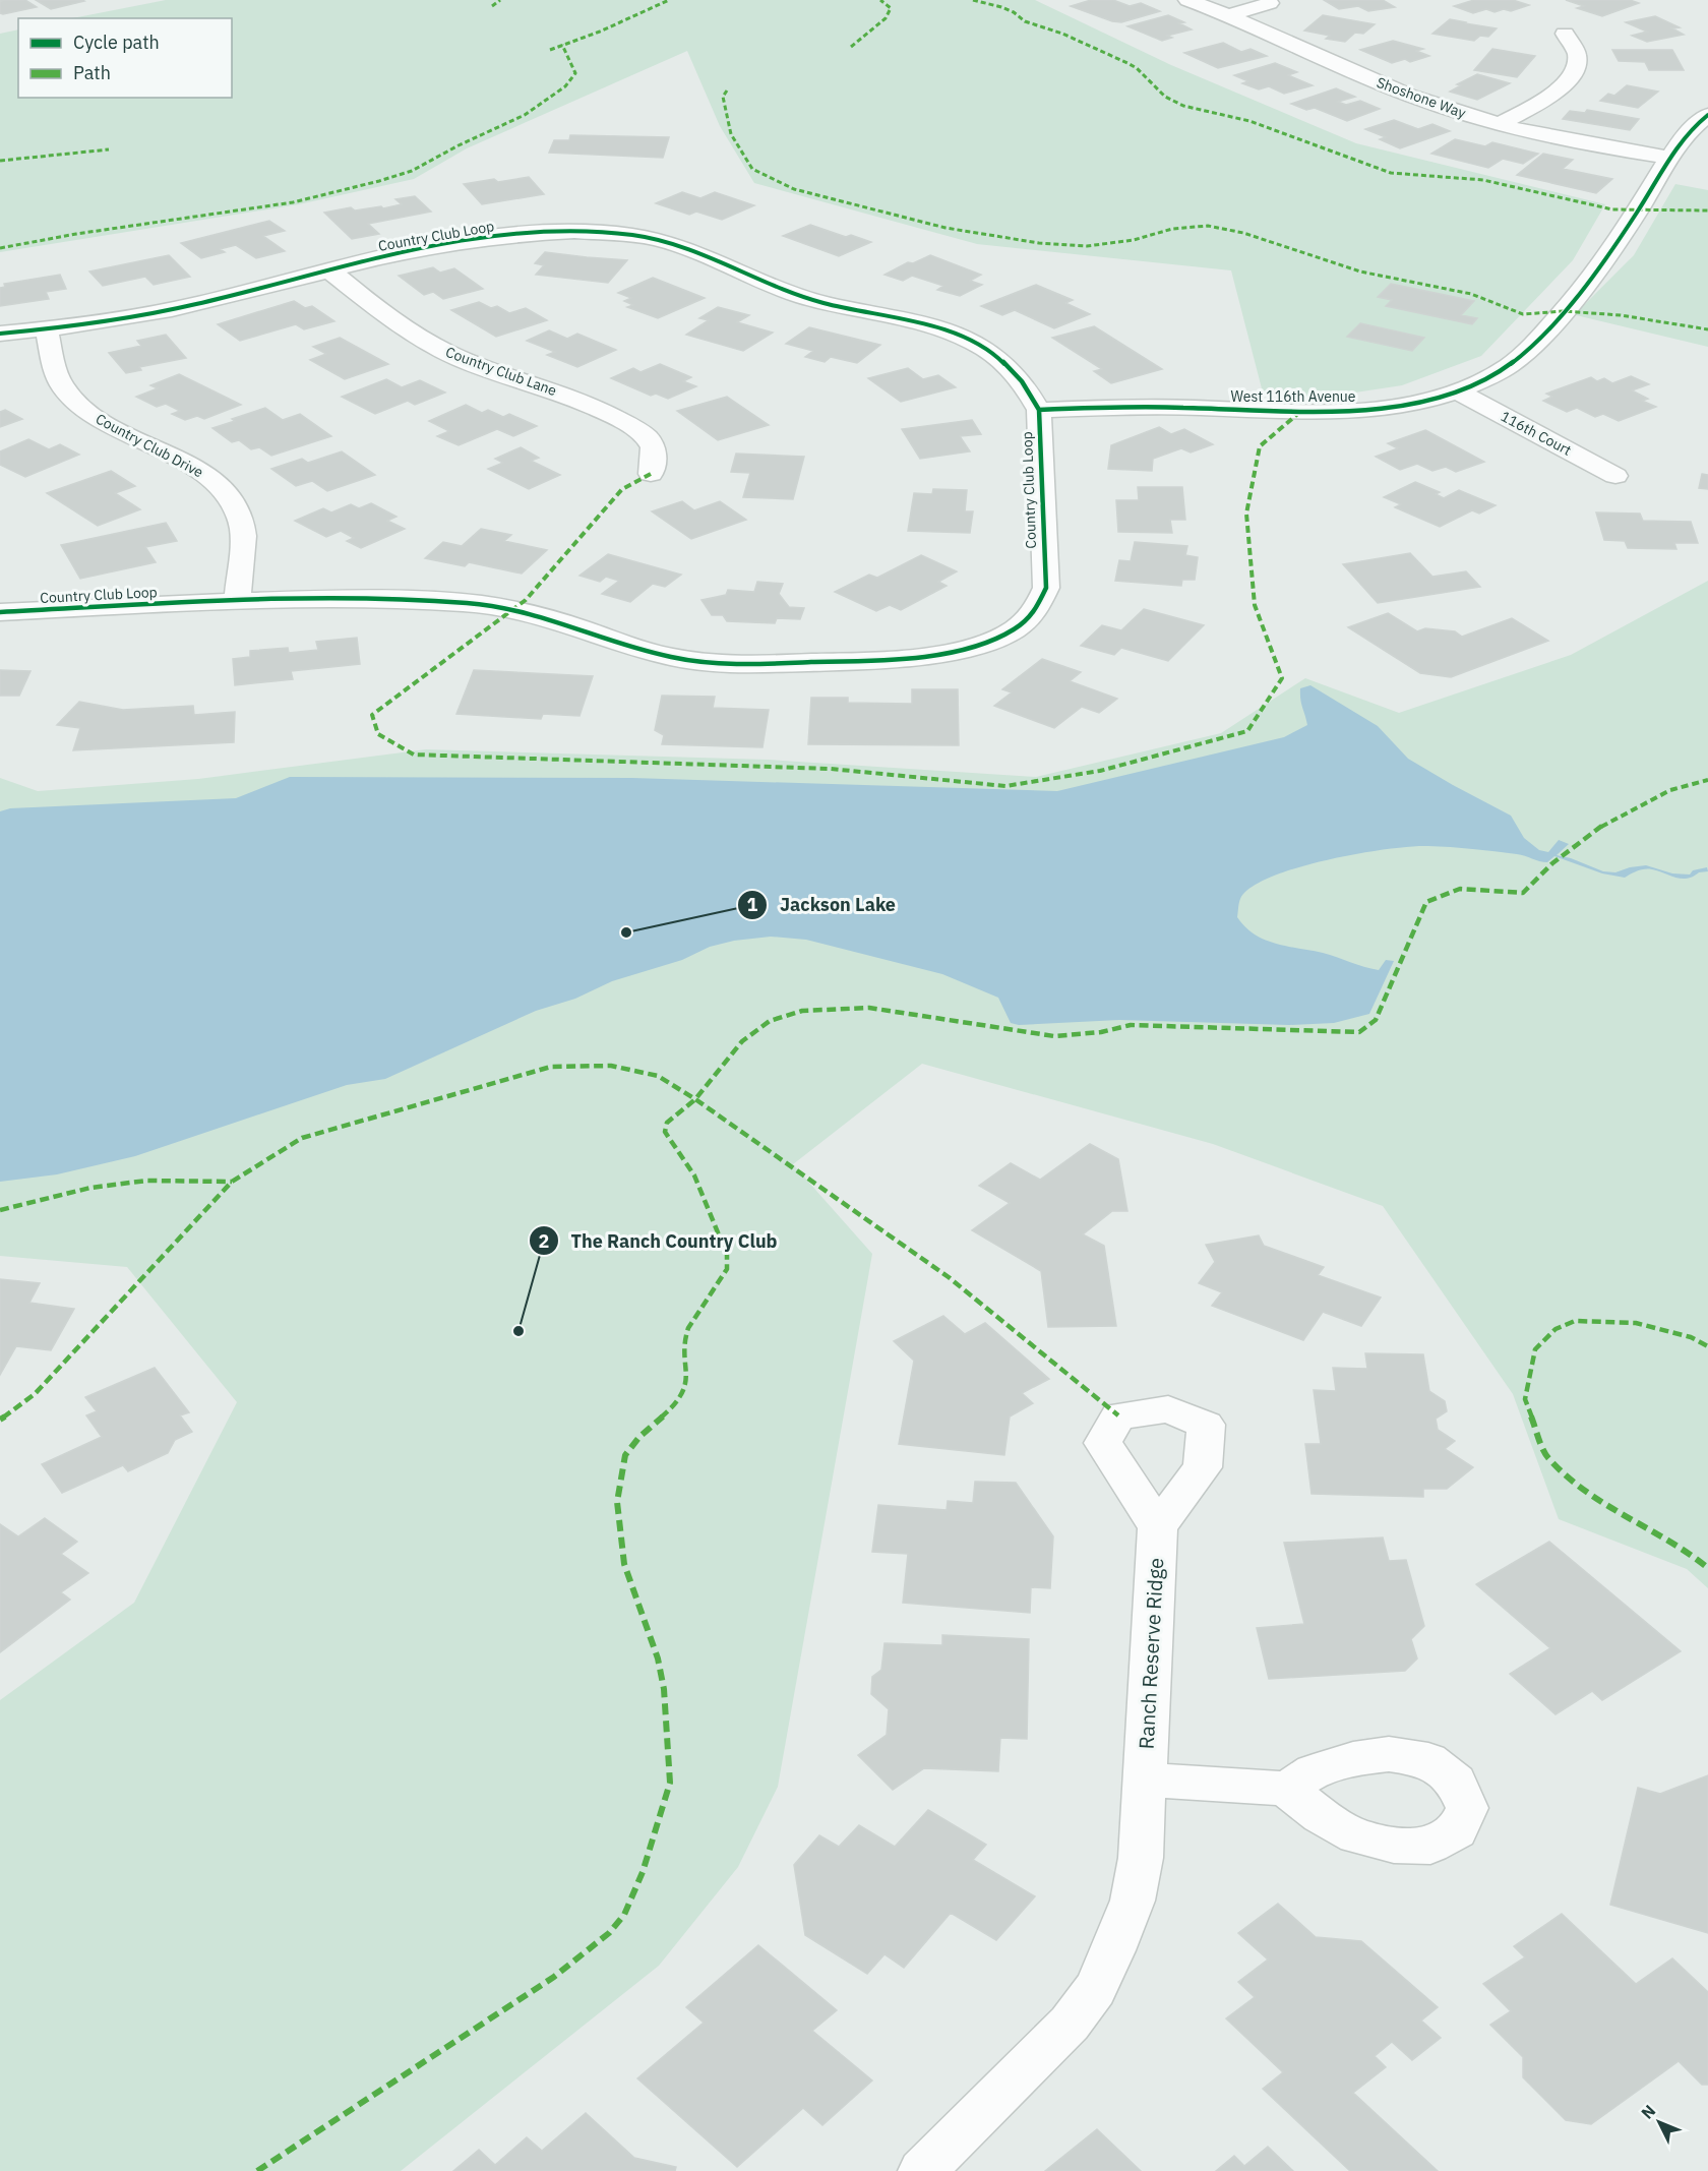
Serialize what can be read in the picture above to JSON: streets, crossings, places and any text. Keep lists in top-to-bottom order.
{
  "streets": {
    "street": [
      "Shoshone Way",
      "Country Club Loop",
      "Country Club Lane",
      "West 116th Avenue",
      "116th Court",
      "Country Club Drive",
      "Ranch Reserve Ridge"
    ]
  },
  "crossings": [
    ["Shoshone Way", "West 116th Avenue"],
    ["Country Club Loop", "Country Club Lane"],
    ["Country Club Loop", "West 116th Avenue"],
    ["Country Club Loop", "Country Club Drive"],
    ["West 116th Avenue", "116th Court"]
  ],
  "places": ["Jackson Lake", "The Ranch Country Club"],
  "legend": ["Cycle path", "Path"],
  "north": "top left"
}
